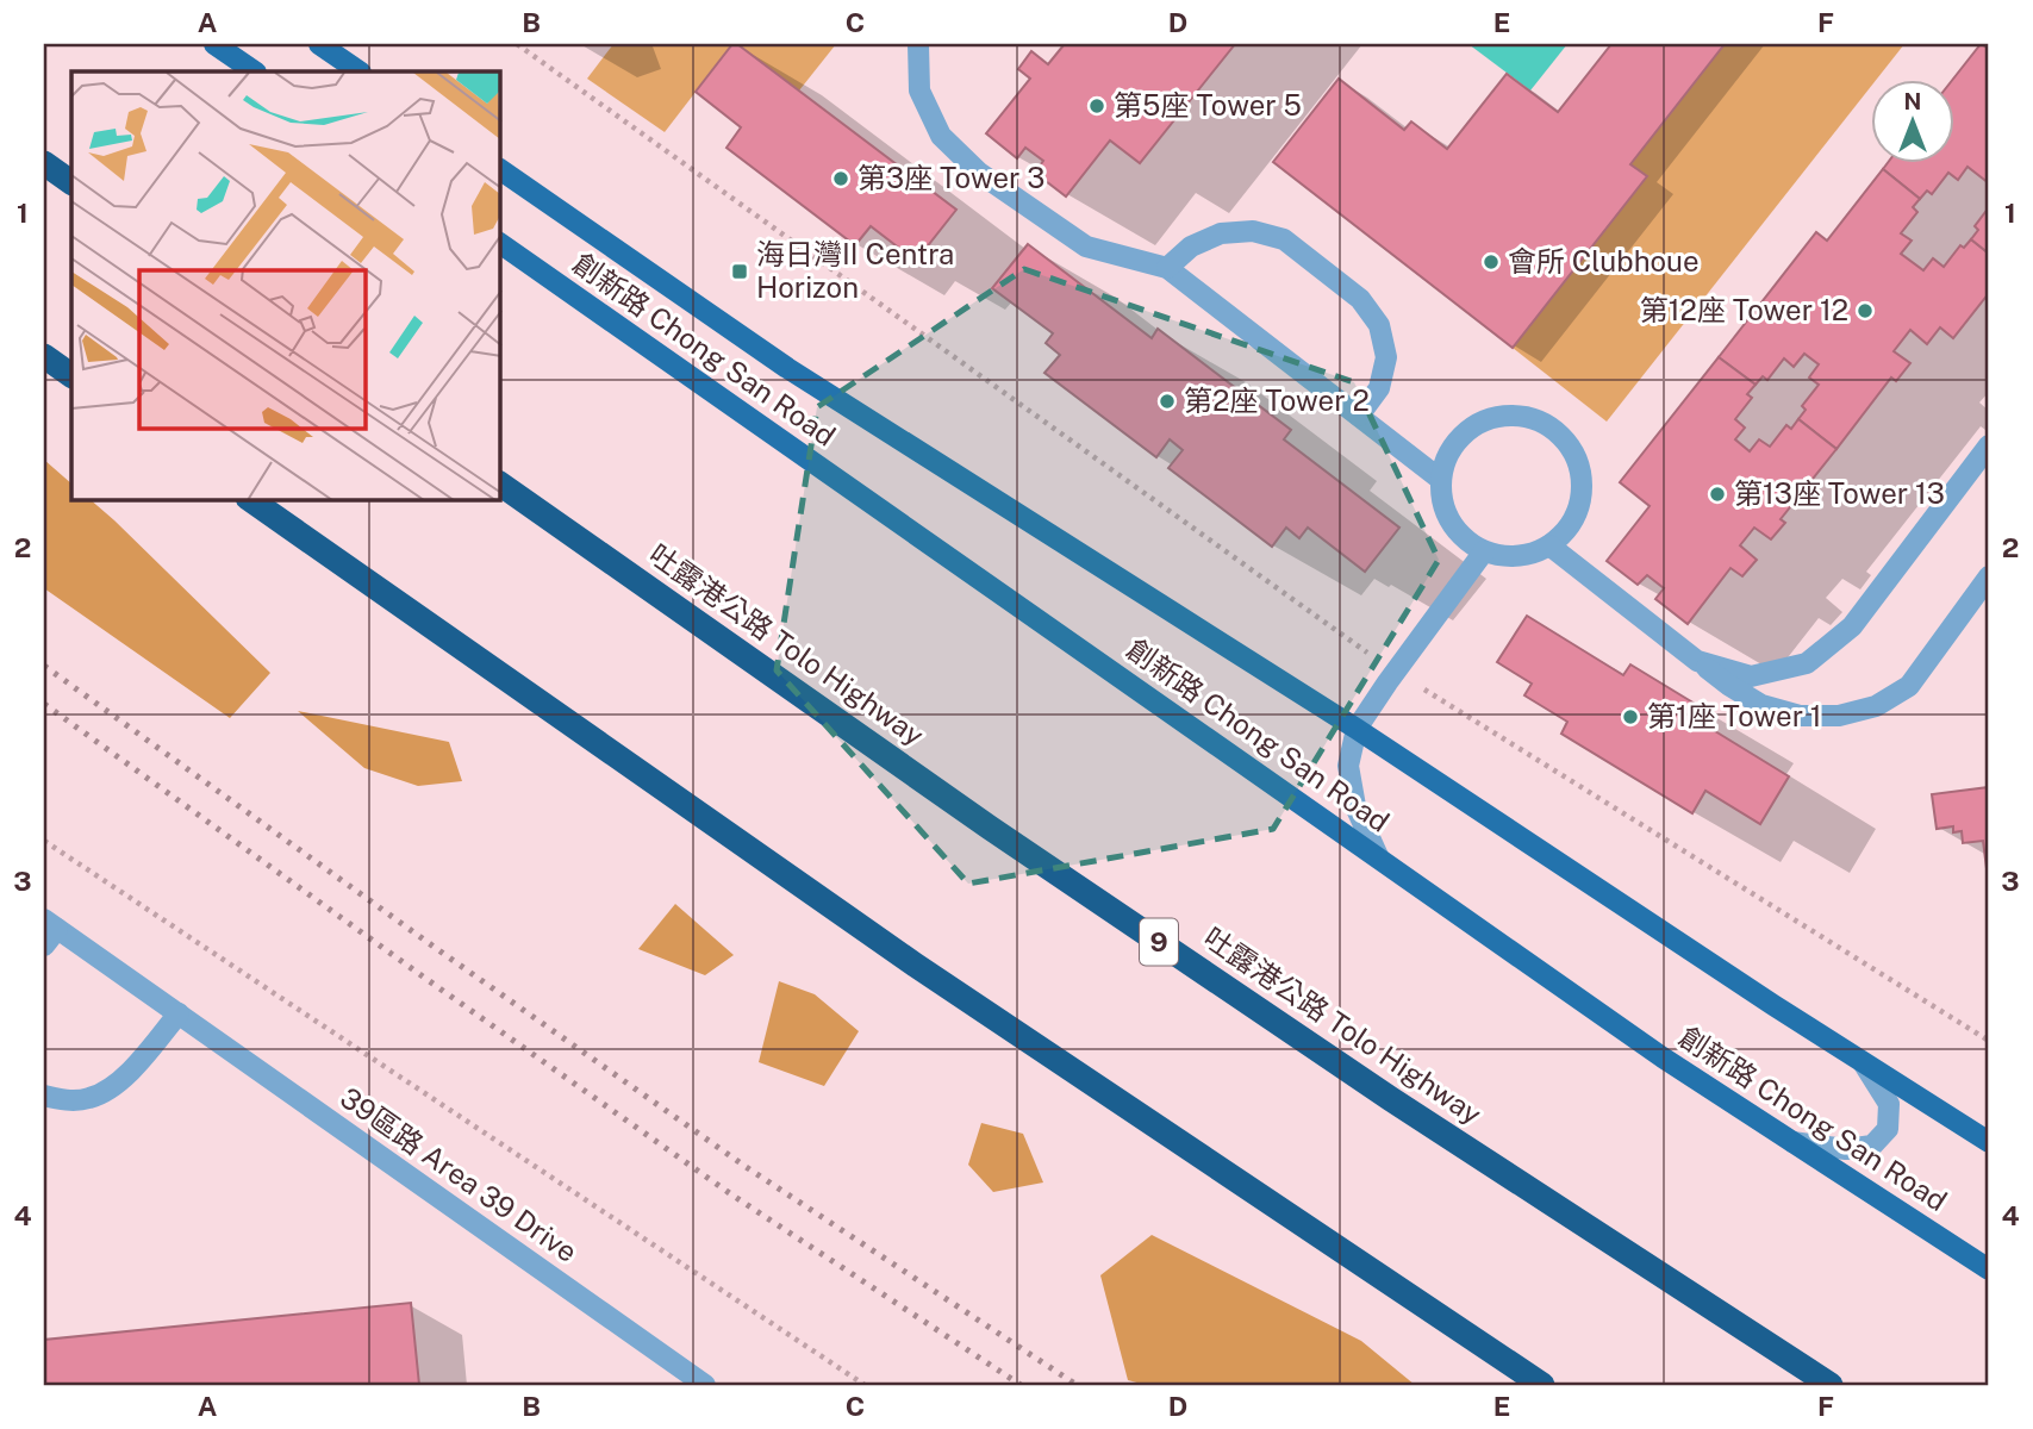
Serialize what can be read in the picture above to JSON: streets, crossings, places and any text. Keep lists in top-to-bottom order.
{
  "streets": {
    "highway": ["吐露港公路 Tolo Highway", "9"],
    "main road": ["創新路 Chong San Road"],
    "street": ["39區路 Area 39 Drive"]
  },
  "places": {
    "other": [
      "第5座 Tower 5",
      "第3座 Tower 3",
      "會所 Clubhoue",
      "第12座 Tower 12",
      "第2座 Tower 2",
      "第13座 Tower 13",
      "第1座 Tower 1"
    ],
    "transit": ["海日灣II Centra Horizon"]
  },
  "north": "top",
  "grid": {
    "columns": [
      "A",
      "B",
      "C",
      "D",
      "E",
      "F"
    ],
    "rows": [
      "1",
      "2",
      "3",
      "4"
    ]
  }
}
